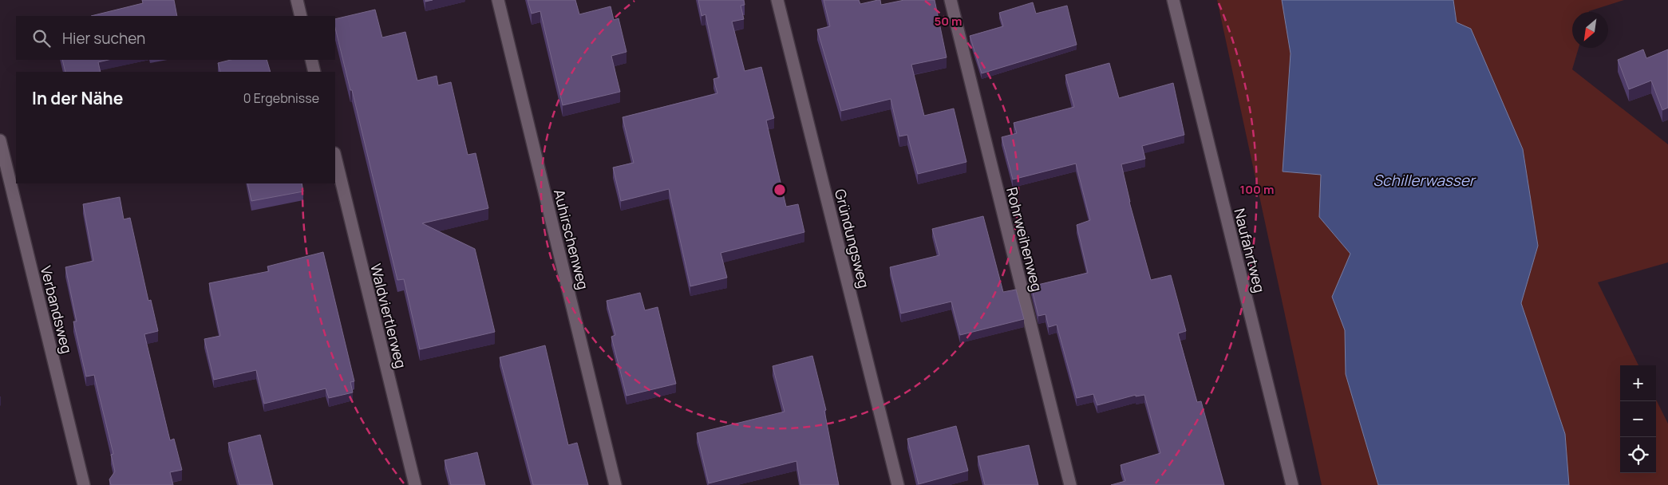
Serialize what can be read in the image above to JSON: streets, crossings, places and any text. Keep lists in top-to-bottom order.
{
  "streets": {
    "street": [
      "Gründungsweg",
      "Auhirschenweg",
      "Rohrweihenweg",
      "Naufahrtweg",
      "Verbandsweg",
      "Waldviertlerweg"
    ]
  },
  "water": ["Schillerwasser"],
  "north": "bottom left",
  "page": {
    "search": "Hier suchen",
    "heading": ["In der Nähe", "0 Ergebnisse"],
    "map_buttons": ["+", "−"]
  },
  "rings": ["50 m", "100 m"]
}
